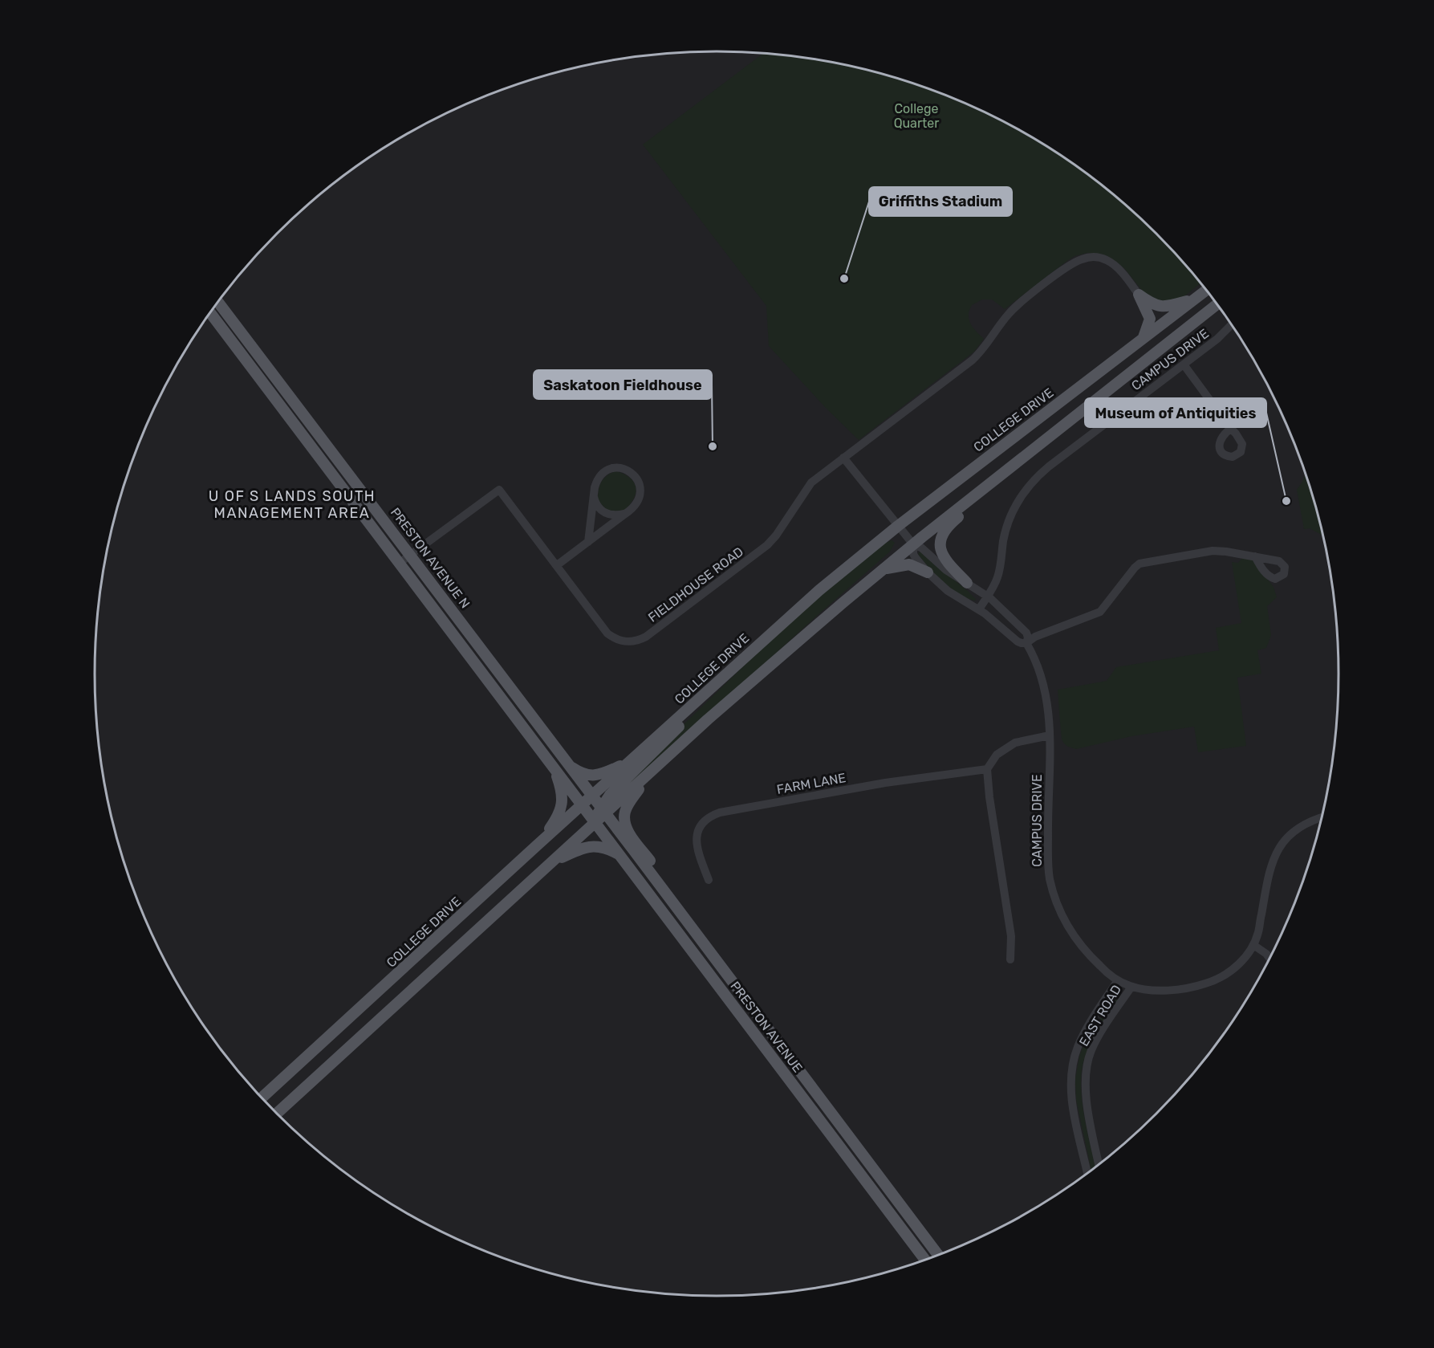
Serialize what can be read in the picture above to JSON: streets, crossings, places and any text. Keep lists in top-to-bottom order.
{
  "streets": {
    "main road": ["COLLEGE DRIVE", "PRESTON AVENUE N", "PRESTON AVENUE"],
    "street": [
      "CAMPUS DRIVE",
      "FIELDHOUSE ROAD",
      "FARM LANE",
      "EAST ROAD"
    ]
  },
  "crossings": [
    ["CAMPUS DRIVE", "COLLEGE DRIVE"],
    ["CAMPUS DRIVE", "FIELDHOUSE ROAD"],
    ["CAMPUS DRIVE", "EAST ROAD"],
    ["COLLEGE DRIVE", "PRESTON AVENUE N"],
    ["COLLEGE DRIVE", "PRESTON AVENUE"],
    ["PRESTON AVENUE N", "FIELDHOUSE ROAD"],
    ["PRESTON AVENUE N", "PRESTON AVENUE"]
  ],
  "districts": ["U OF S LANDS SOUTH MANAGEMENT AREA"],
  "parks": ["College Quarter"],
  "places": ["Griffiths Stadium", "Saskatoon Fieldhouse", "Museum of Antiquities"]
}
